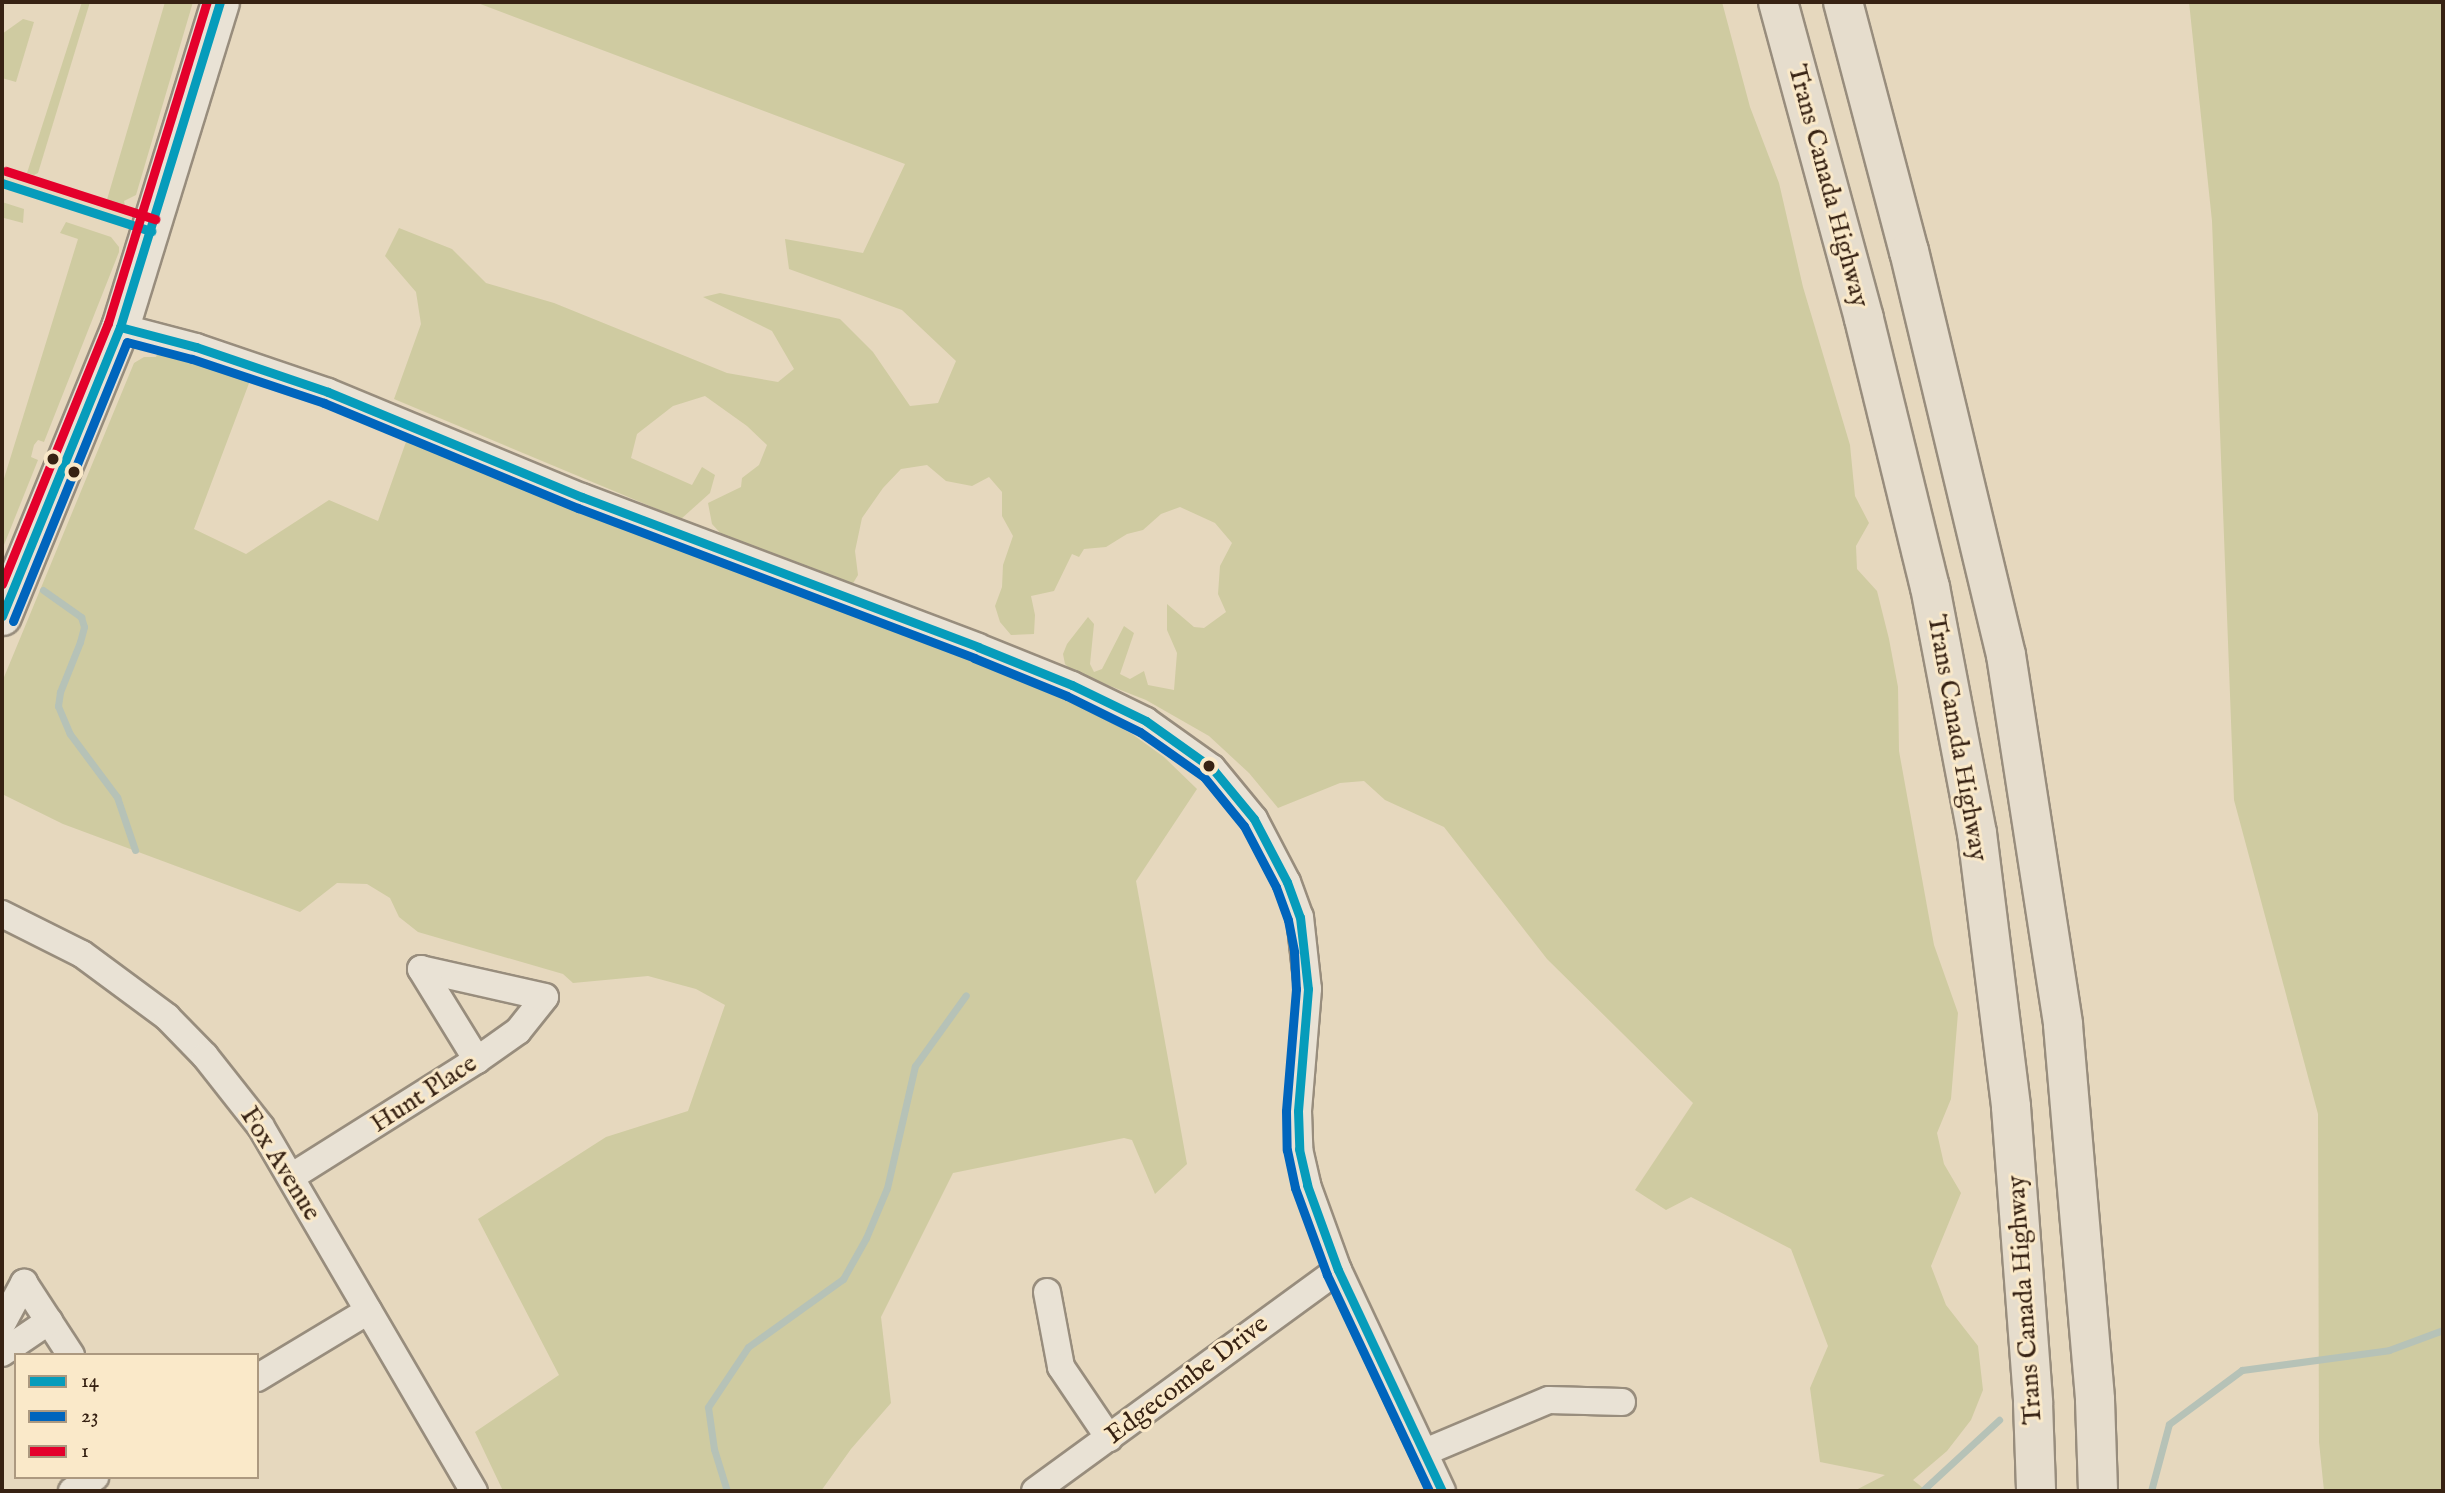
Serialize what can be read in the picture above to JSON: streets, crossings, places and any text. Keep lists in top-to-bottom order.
{
  "streets": {
    "highway": ["Trans Canada Highway"],
    "street": ["Hunt Place", "Fox Avenue", "Edgecombe Drive"]
  },
  "crossings": [
    ["Hunt Place", "Fox Avenue"]
  ],
  "lines": ["transit line 14", "transit line 1", "transit line 23"],
  "legend": ["14", "23", "1"]
}
